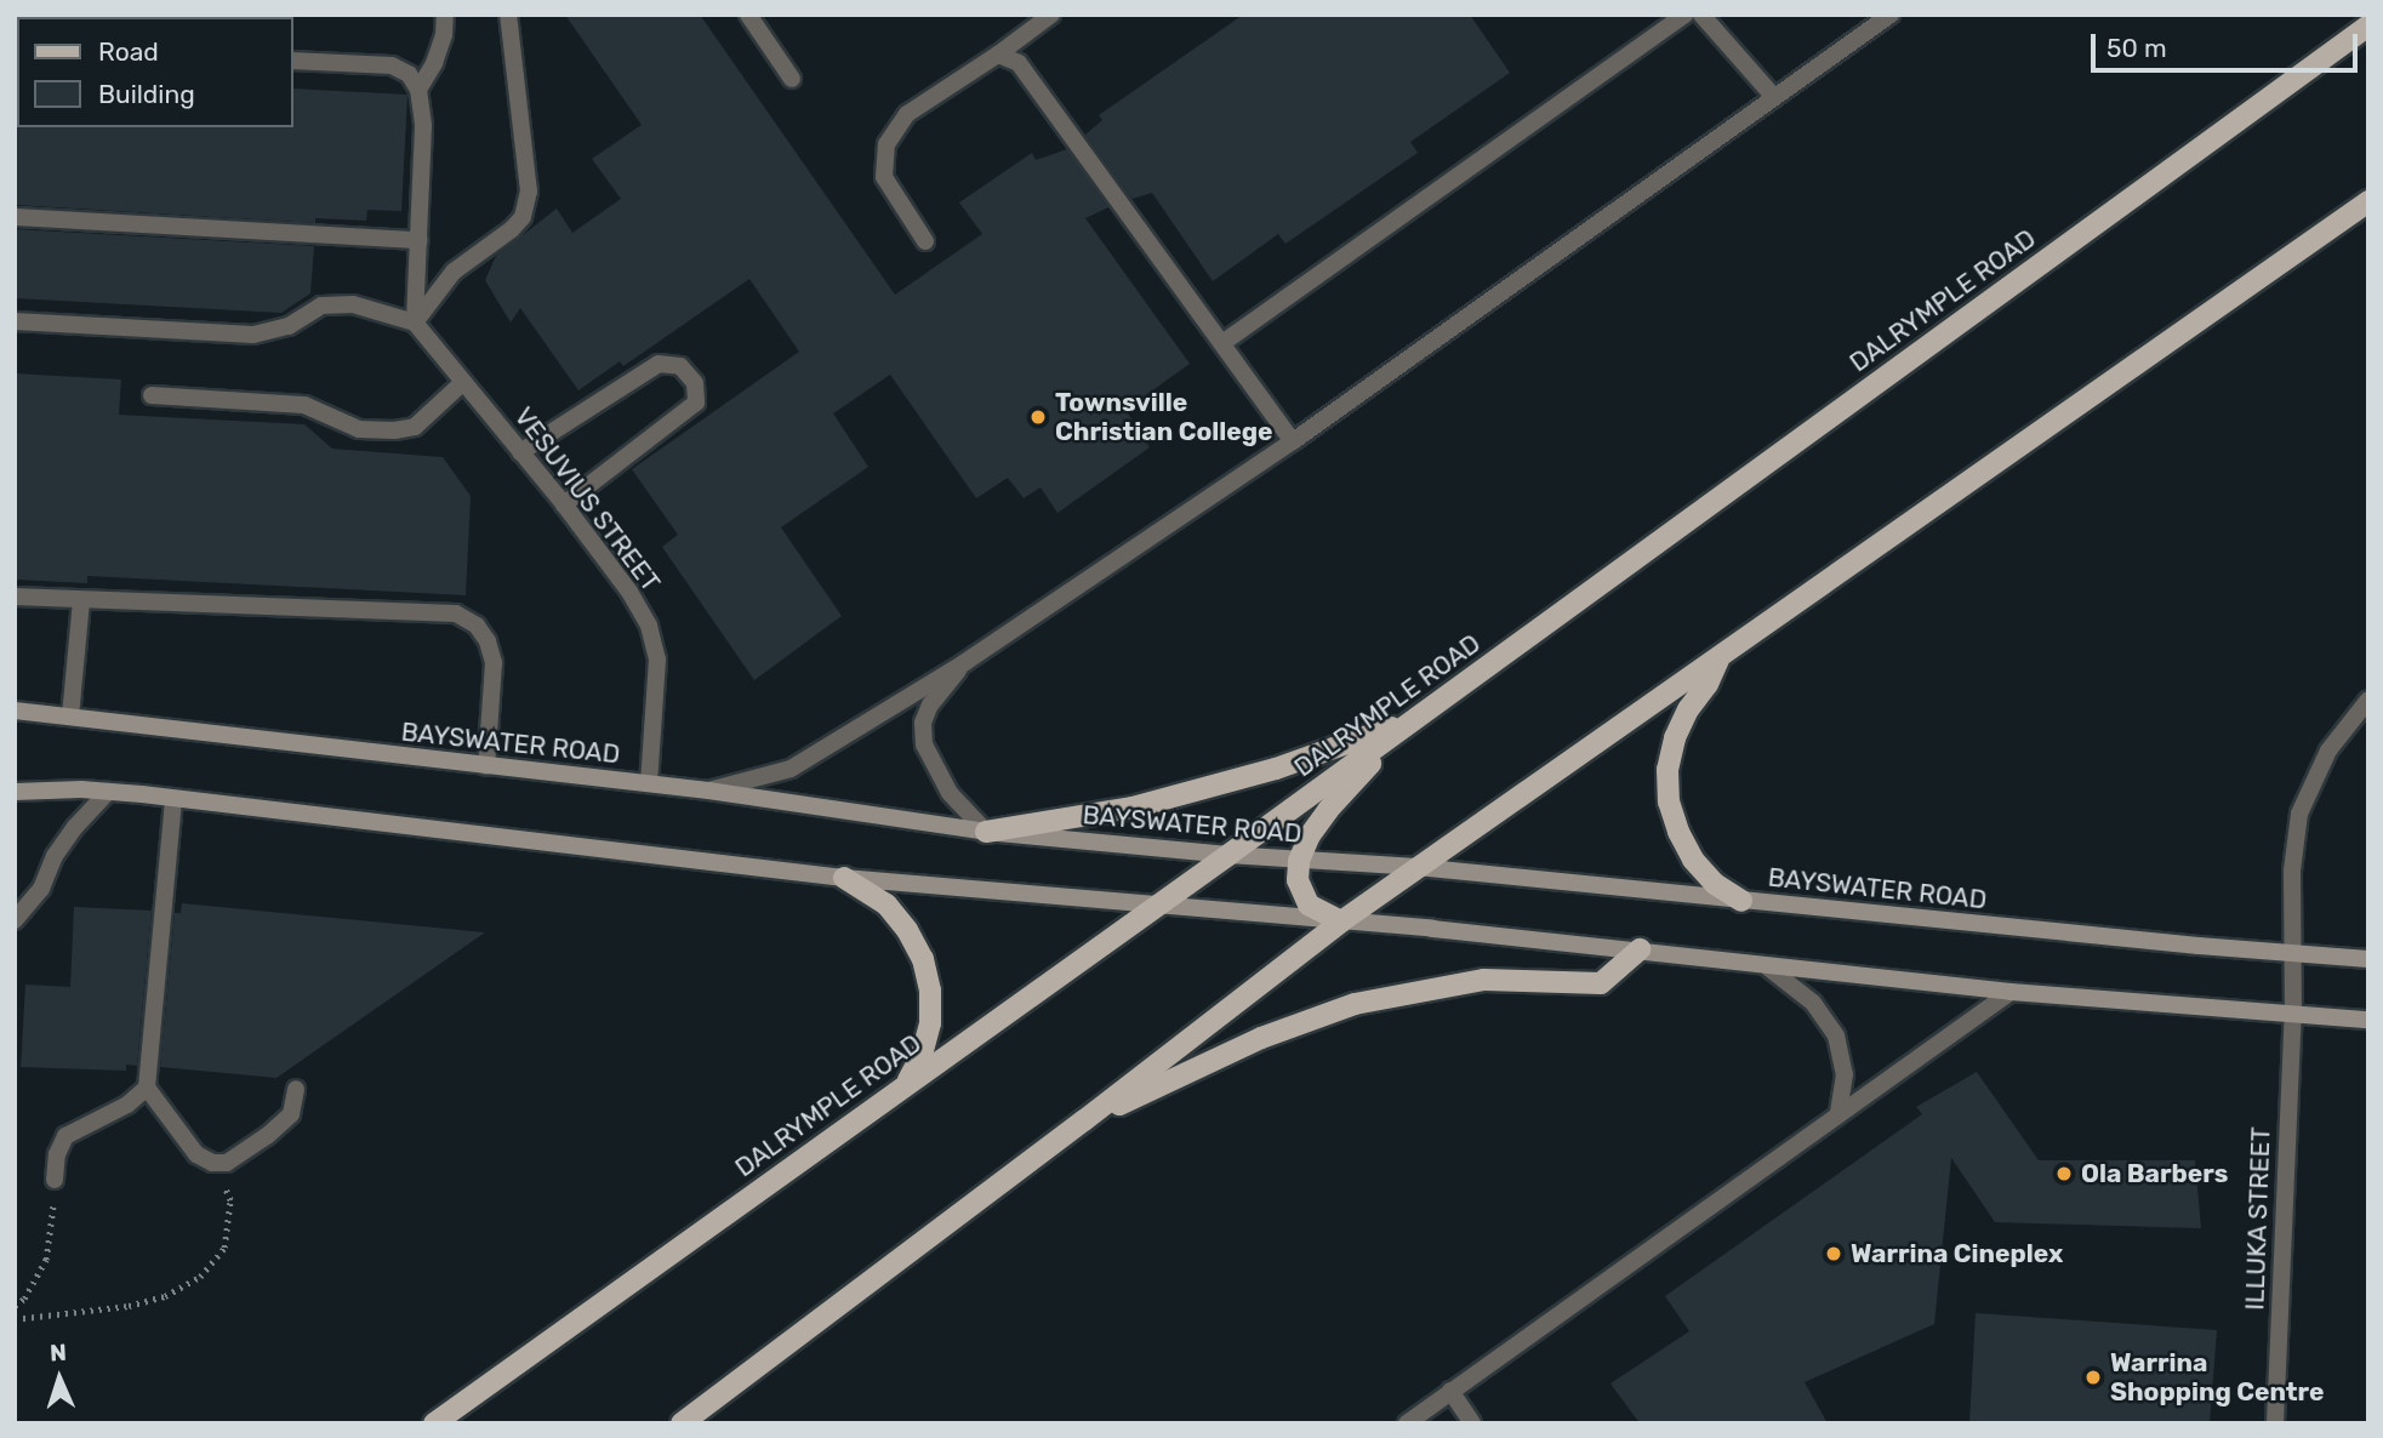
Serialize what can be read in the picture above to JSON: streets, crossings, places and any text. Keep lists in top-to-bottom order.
{
  "streets": {
    "main road": ["DALRYMPLE ROAD", "BAYSWATER ROAD"],
    "street": ["VESUVIUS STREET", "ILLUKA STREET"]
  },
  "crossings": [
    ["DALRYMPLE ROAD", "BAYSWATER ROAD"],
    ["VESUVIUS STREET", "BAYSWATER ROAD"]
  ],
  "places": [
    "Townsville Christian College",
    "Ola Barbers",
    "Warrina Cineplex",
    "Warrina Shopping Centre"
  ],
  "legend": ["Road", "Building"],
  "scale_bar": "50 m",
  "north": "top"
}
